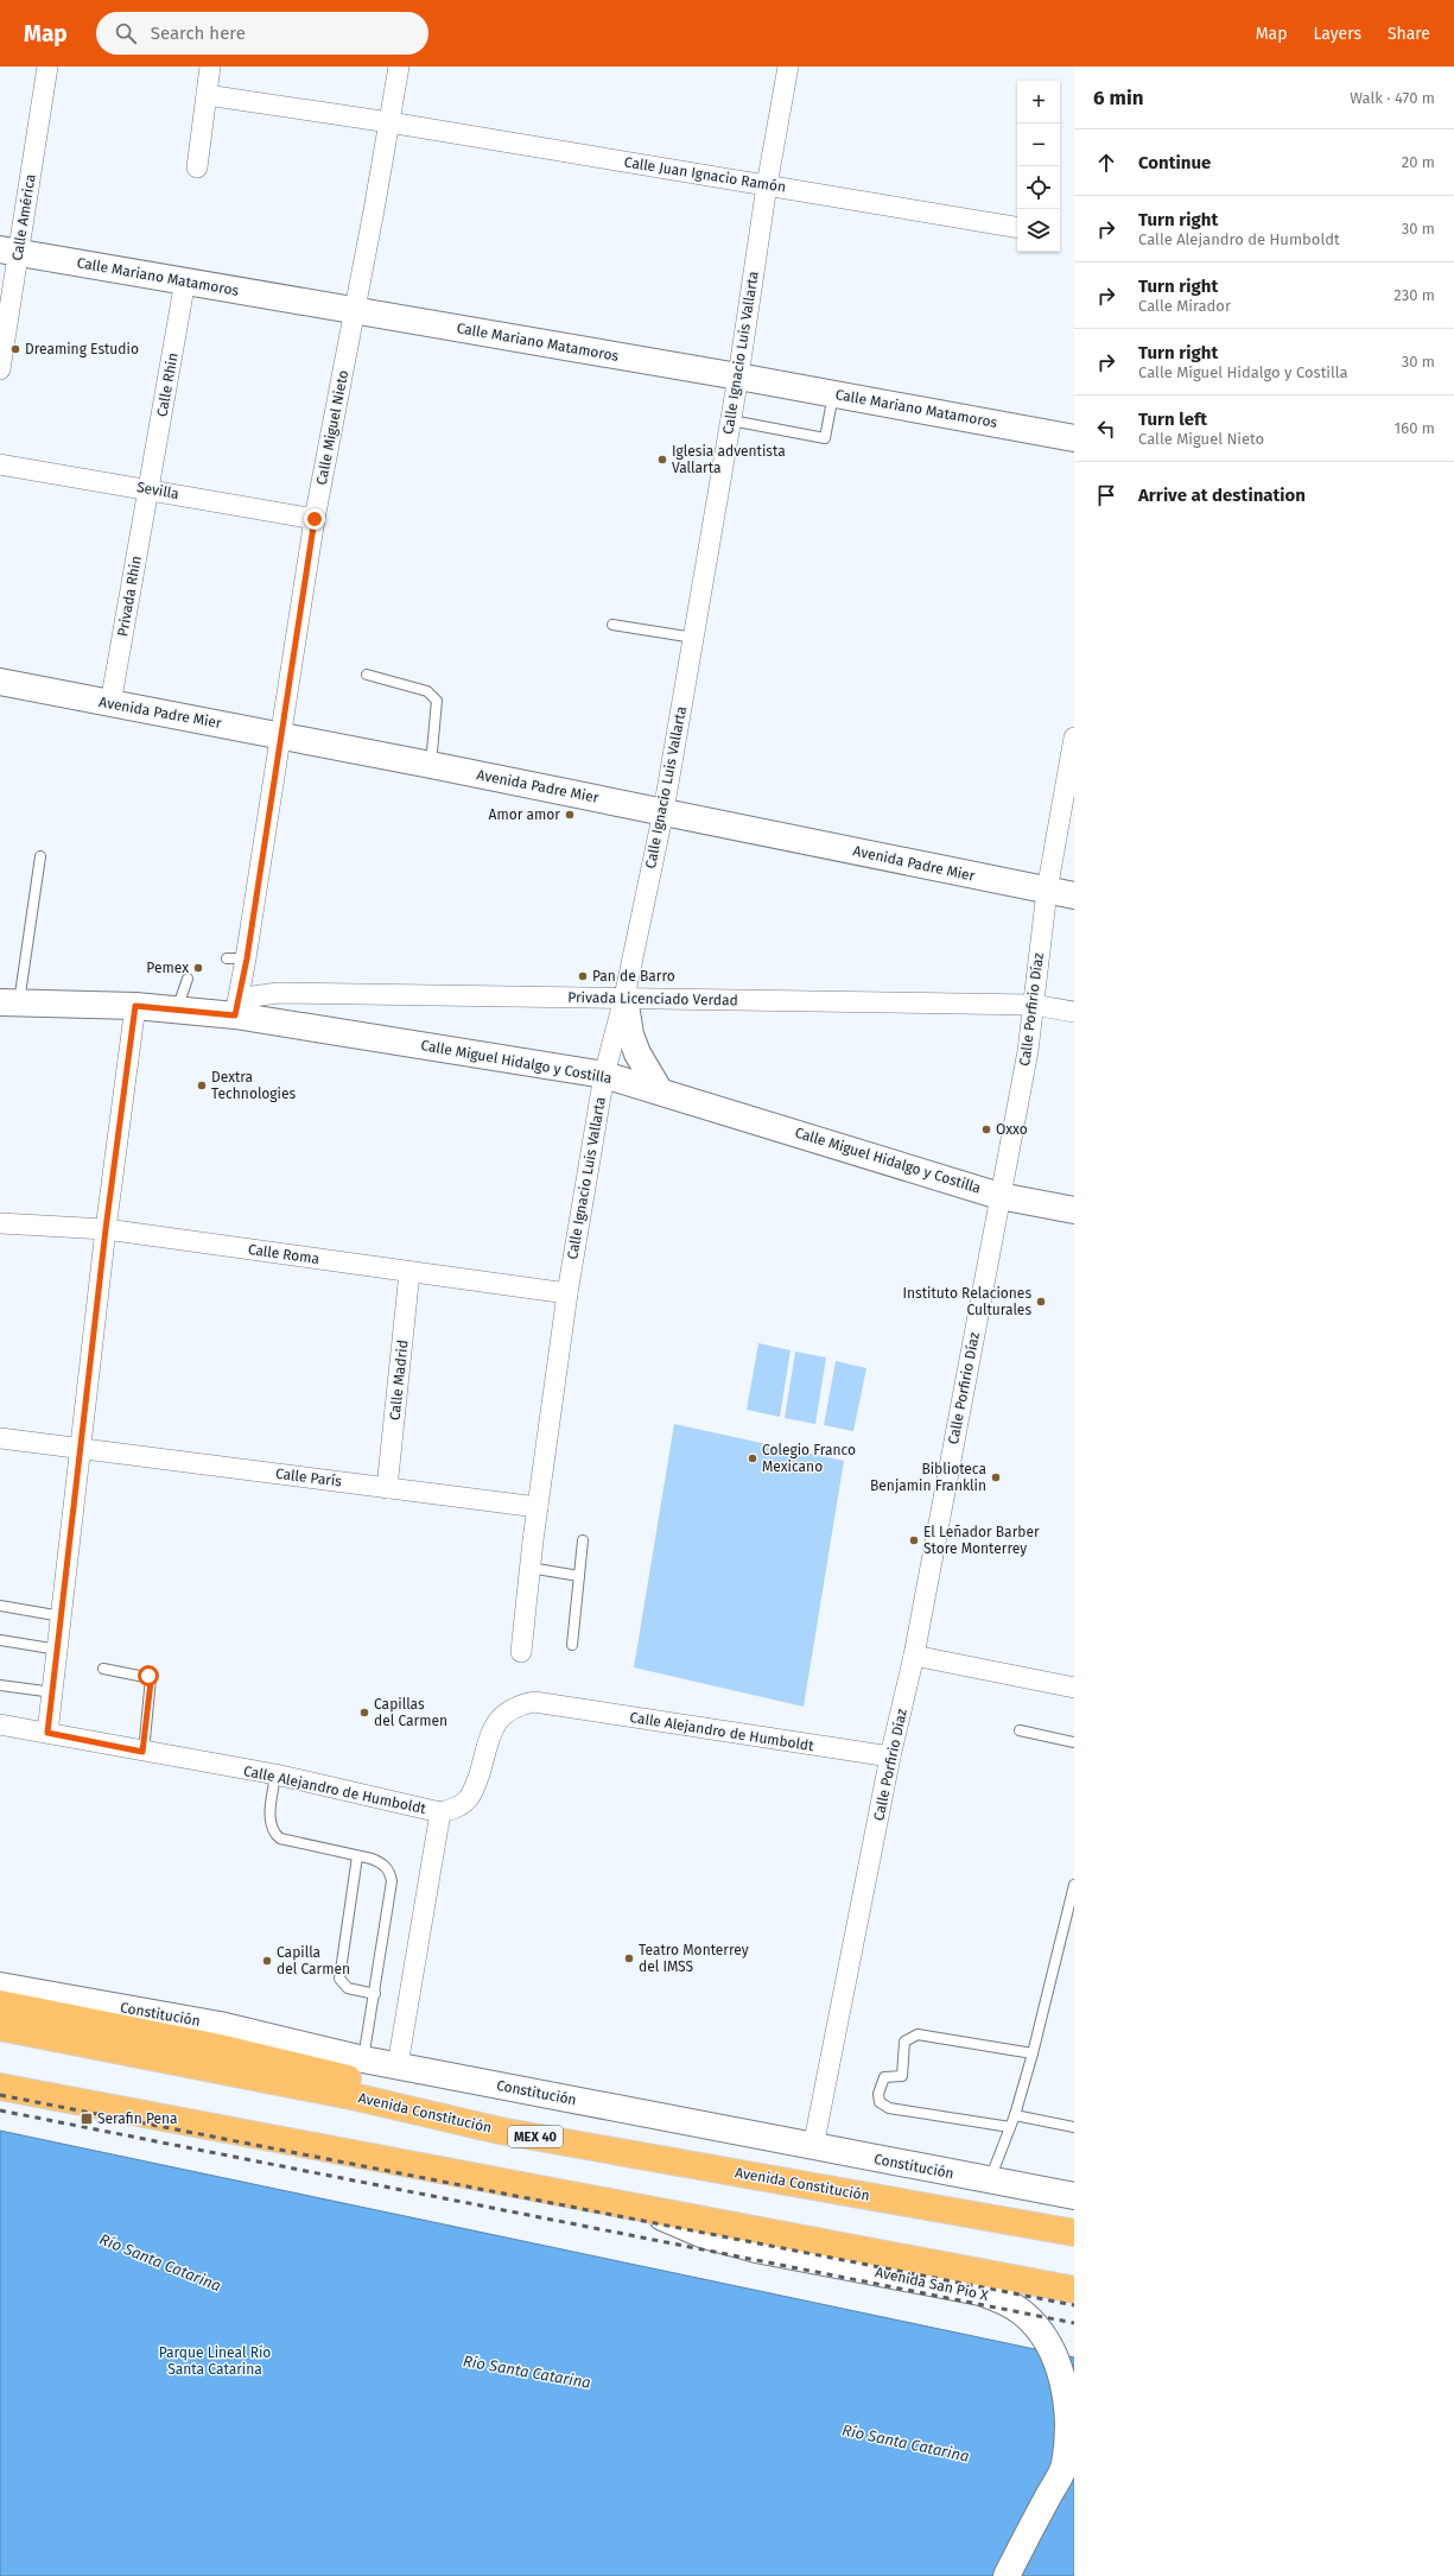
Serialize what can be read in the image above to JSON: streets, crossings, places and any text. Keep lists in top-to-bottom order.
{
  "streets": {
    "highway": ["Avenida Constitución", "MEX 40"],
    "street": [
      "Calle Juan Ignacio Ramón",
      "Calle América",
      "Calle Mariano Matamoros",
      "Calle Ignacio Luis Vallarta",
      "Calle Rhin",
      "Calle Miguel Nieto",
      "Sevilla",
      "Privada Rhin",
      "Avenida Padre Mier",
      "Privada Licenciado Verdad",
      "Calle Porfirio Díaz",
      "Calle Miguel Hidalgo y Costilla",
      "Calle Roma",
      "Calle Madrid",
      "Calle París",
      "Calle Alejandro de Humboldt",
      "Constitución",
      "Avenida San Pío X"
    ]
  },
  "crossings": [
    ["Calle Juan Ignacio Ramón", "Calle Ignacio Luis Vallarta"],
    ["Calle Juan Ignacio Ramón", "Calle Miguel Nieto"],
    ["Calle América", "Calle Mariano Matamoros"],
    ["Calle Mariano Matamoros", "Calle Ignacio Luis Vallarta"],
    ["Calle Mariano Matamoros", "Calle Rhin"],
    ["Calle Mariano Matamoros", "Calle Miguel Nieto"],
    ["Calle Ignacio Luis Vallarta", "Avenida Padre Mier"],
    ["Calle Ignacio Luis Vallarta", "Privada Licenciado Verdad"],
    ["Calle Ignacio Luis Vallarta", "Calle Miguel Hidalgo y Costilla"],
    ["Calle Ignacio Luis Vallarta", "Calle Roma"],
    ["Calle Ignacio Luis Vallarta", "Calle París"],
    ["Calle Rhin", "Sevilla"],
    ["Calle Rhin", "Privada Rhin"],
    ["Calle Miguel Nieto", "Sevilla"],
    ["Calle Miguel Nieto", "Avenida Padre Mier"],
    ["Calle Miguel Nieto", "Privada Licenciado Verdad"],
    ["Calle Miguel Nieto", "Calle Miguel Hidalgo y Costilla"],
    ["Sevilla", "Privada Rhin"],
    ["Privada Rhin", "Avenida Padre Mier"],
    ["Avenida Padre Mier", "Calle Porfirio Díaz"],
    ["Privada Licenciado Verdad", "Calle Porfirio Díaz"],
    ["Privada Licenciado Verdad", "Calle Miguel Hidalgo y Costilla"],
    ["Calle Porfirio Díaz", "Calle Miguel Hidalgo y Costilla"],
    ["Calle Porfirio Díaz", "Calle Alejandro de Humboldt"],
    ["Calle Porfirio Díaz", "Constitución"],
    ["Calle Roma", "Calle Madrid"],
    ["Calle Madrid", "Calle París"]
  ],
  "water": ["Río Santa Catarina"],
  "parks": ["Parque Lineal Río Santa Catarina"],
  "places": {
    "other": [
      "Dreaming Estudio",
      "Iglesia adventista Vallarta",
      "Amor amor",
      "Pemex",
      "Pan de Barro",
      "Dextra Technologies",
      "Oxxo",
      "Instituto Relaciones Culturales",
      "Colegio Franco Mexicano",
      "Biblioteca Benjamin Franklin",
      "El Leñador Barber Store Monterrey",
      "Capillas del Carmen",
      "Teatro Monterrey del IMSS",
      "Capilla del Carmen"
    ],
    "transit": ["Serafin Pena"]
  },
  "page": {
    "header": "Map",
    "search": "Search here",
    "nav": ["Map", "Layers", "Share"],
    "heading": ["6 min", "Walk · 470 m"],
    "map_buttons": ["+", "−"],
    "list": [
      ["Continue", "20 m"],
      ["Turn right", "Calle Alejandro de Humboldt", "30 m"],
      ["Turn right", "Calle Mirador", "230 m"],
      ["Turn right", "Calle Miguel Hidalgo y Costilla", "30 m"],
      ["Turn left", "Calle Miguel Nieto", "160 m"],
      "Arrive at destination"
    ]
  }
}
